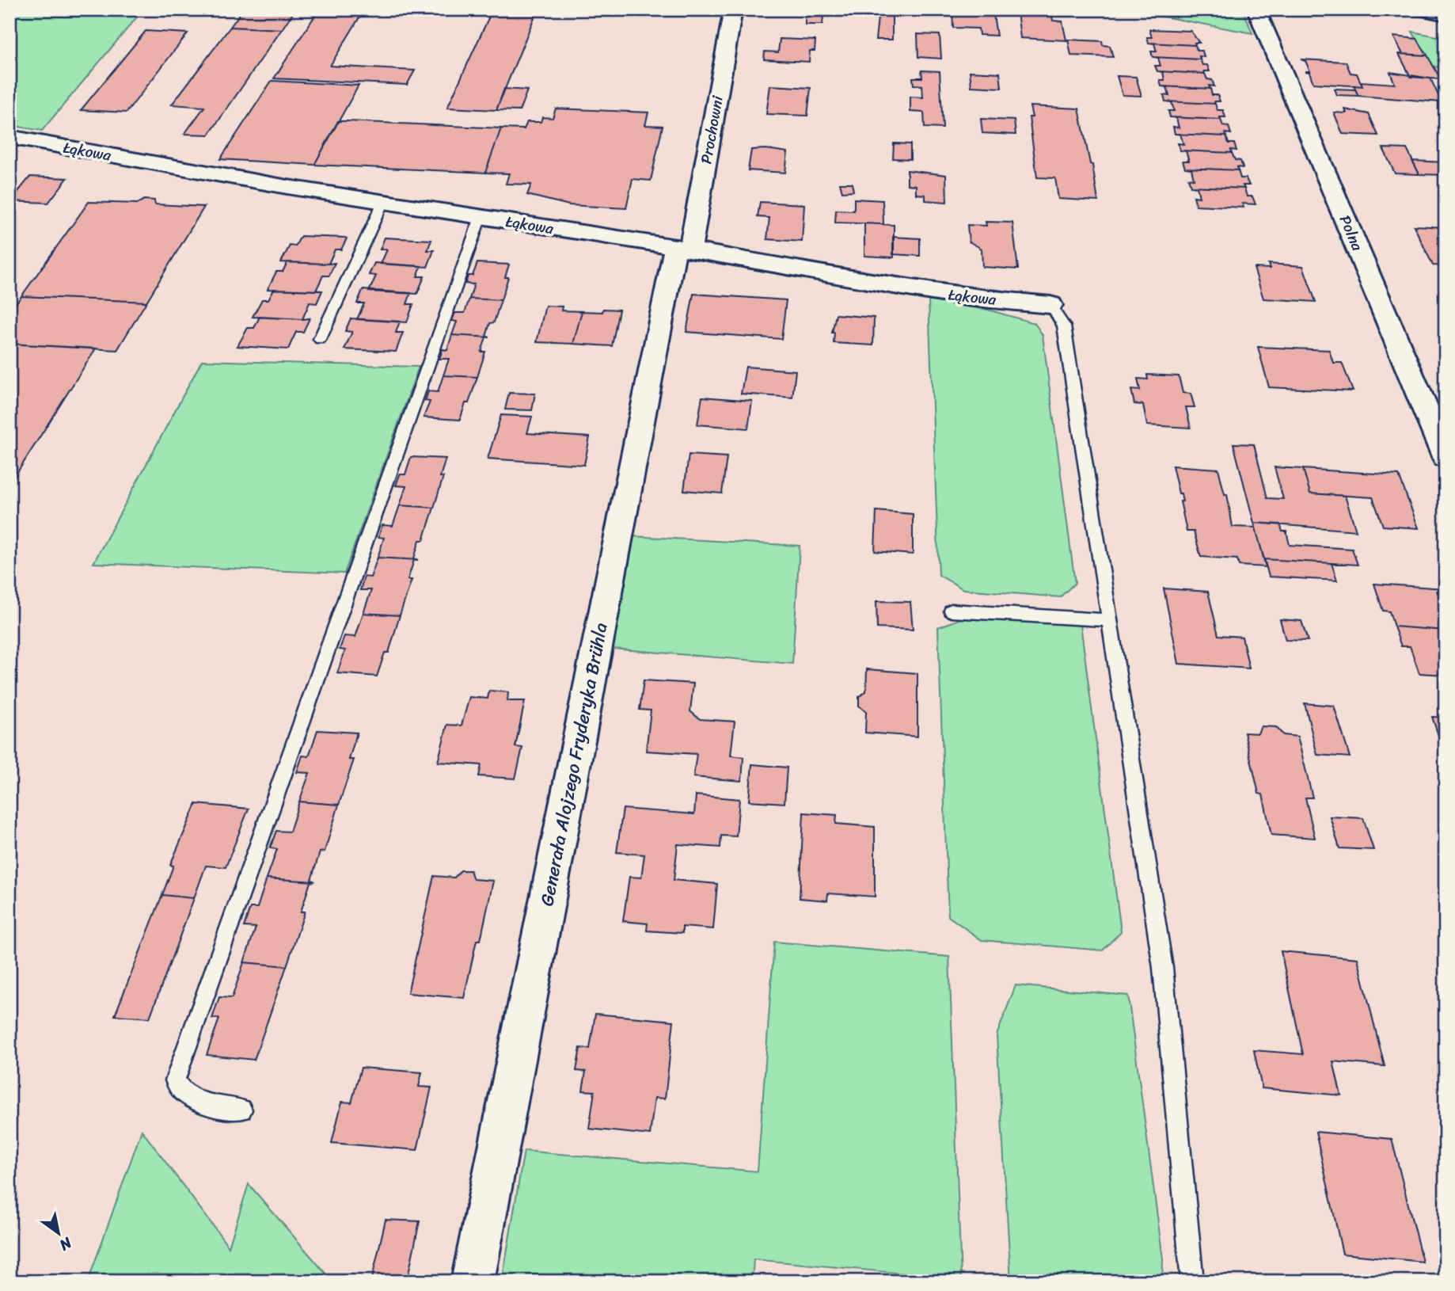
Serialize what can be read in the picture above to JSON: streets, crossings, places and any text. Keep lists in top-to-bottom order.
{
  "streets": {
    "street": [
      "Prochowni",
      "Łąkowa",
      "Polna",
      "Generała Alojzego Fryderyka Brühla"
    ]
  },
  "crossings": [
    ["Prochowni", "Łąkowa"],
    ["Prochowni", "Generała Alojzego Fryderyka Brühla"],
    ["Łąkowa", "Generała Alojzego Fryderyka Brühla"]
  ],
  "north": "bottom right"
}
